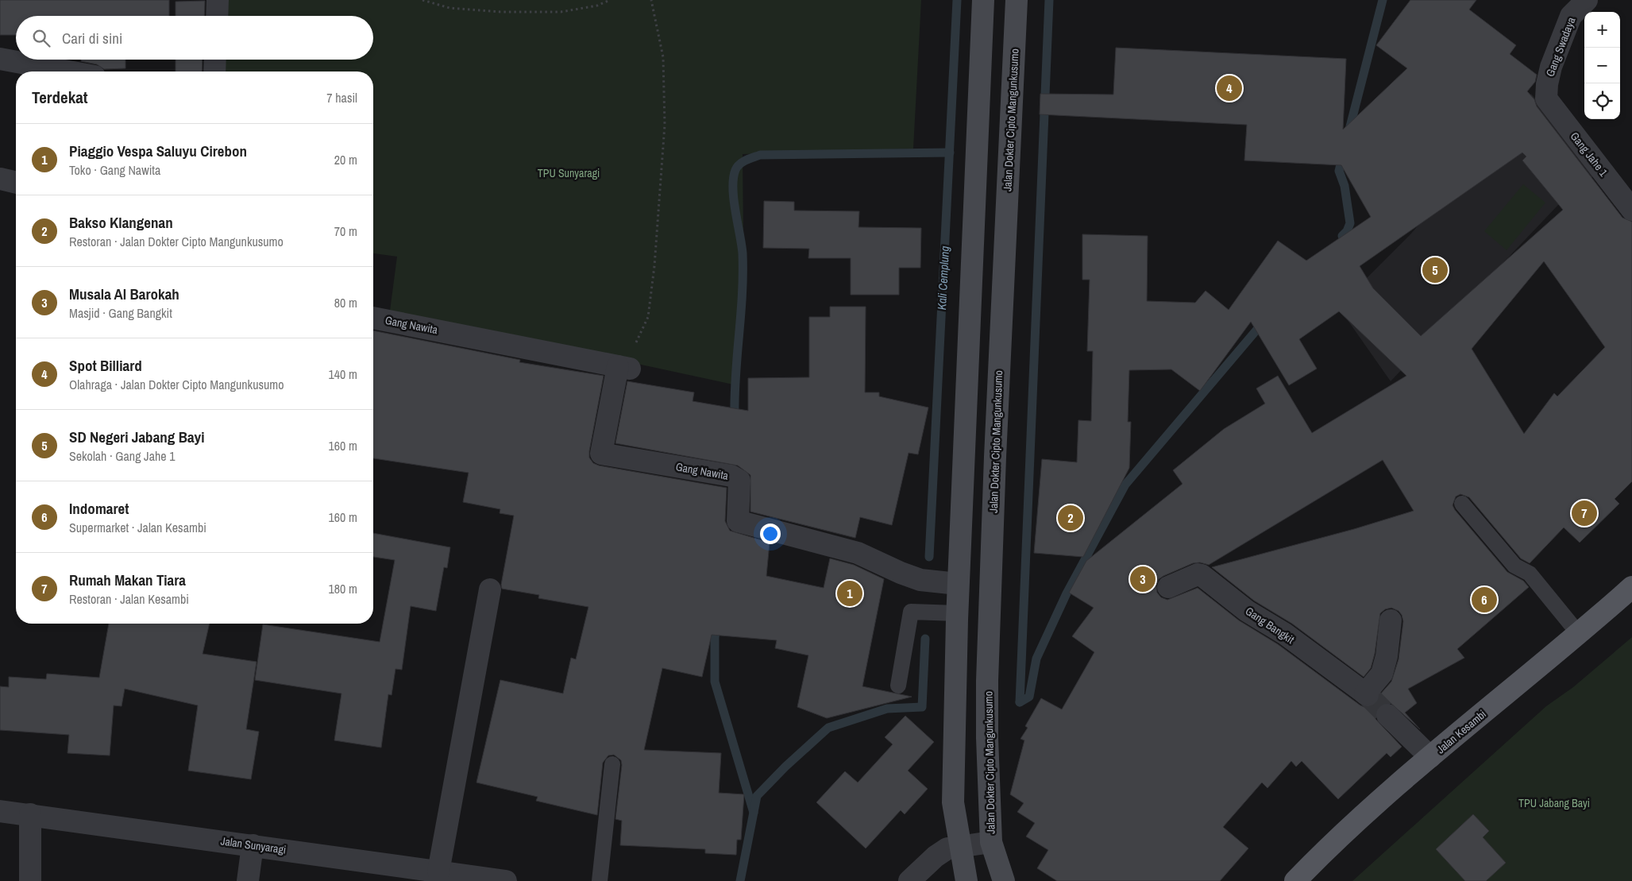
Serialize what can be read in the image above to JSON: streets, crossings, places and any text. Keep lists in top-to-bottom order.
{
  "streets": {
    "main road": ["Jalan Dokter Cipto Mangunkusumo", "Jalan Kesambi"],
    "street": [
      "Gang Swadaya",
      "Gang Jahe 1",
      "Gang Nawita",
      "Gang Bangkit",
      "Jalan Sunyaragi"
    ]
  },
  "crossings": [
    ["Gang Swadaya", "Gang Jahe 1"]
  ],
  "water": ["Kali Cemplung"],
  "parks": ["TPU Sunyaragi", "TPU Jabang Bayi"],
  "page": {
    "map_buttons": ["+", "−"],
    "search": "Cari di sini",
    "heading": ["Terdekat", "7 hasil"],
    "pins": [
      "4",
      "5",
      "7",
      "2",
      "3",
      "1",
      "6"
    ],
    "list": [
      {
        "mark": "1",
        "name": "Piaggio Vespa Saluyu Cirebon",
        "note": "Toko · Gang Nawita",
        "value": "20 m"
      },
      {
        "mark": "2",
        "name": "Bakso Klangenan",
        "note": "Restoran · Jalan Dokter Cipto Mangunkusumo",
        "value": "70 m"
      },
      {
        "mark": "3",
        "name": "Musala Al Barokah",
        "note": "Masjid · Gang Bangkit",
        "value": "80 m"
      },
      {
        "mark": "4",
        "name": "Spot Billiard",
        "note": "Olahraga · Jalan Dokter Cipto Mangunkusumo",
        "value": "140 m"
      },
      {
        "mark": "5",
        "name": "SD Negeri Jabang Bayi",
        "note": "Sekolah · Gang Jahe 1",
        "value": "160 m"
      },
      {
        "mark": "6",
        "name": "Indomaret",
        "note": "Supermarket · Jalan Kesambi",
        "value": "160 m"
      },
      {
        "mark": "7",
        "name": "Rumah Makan Tiara",
        "note": "Restoran · Jalan Kesambi",
        "value": "180 m"
      }
    ]
  }
}
